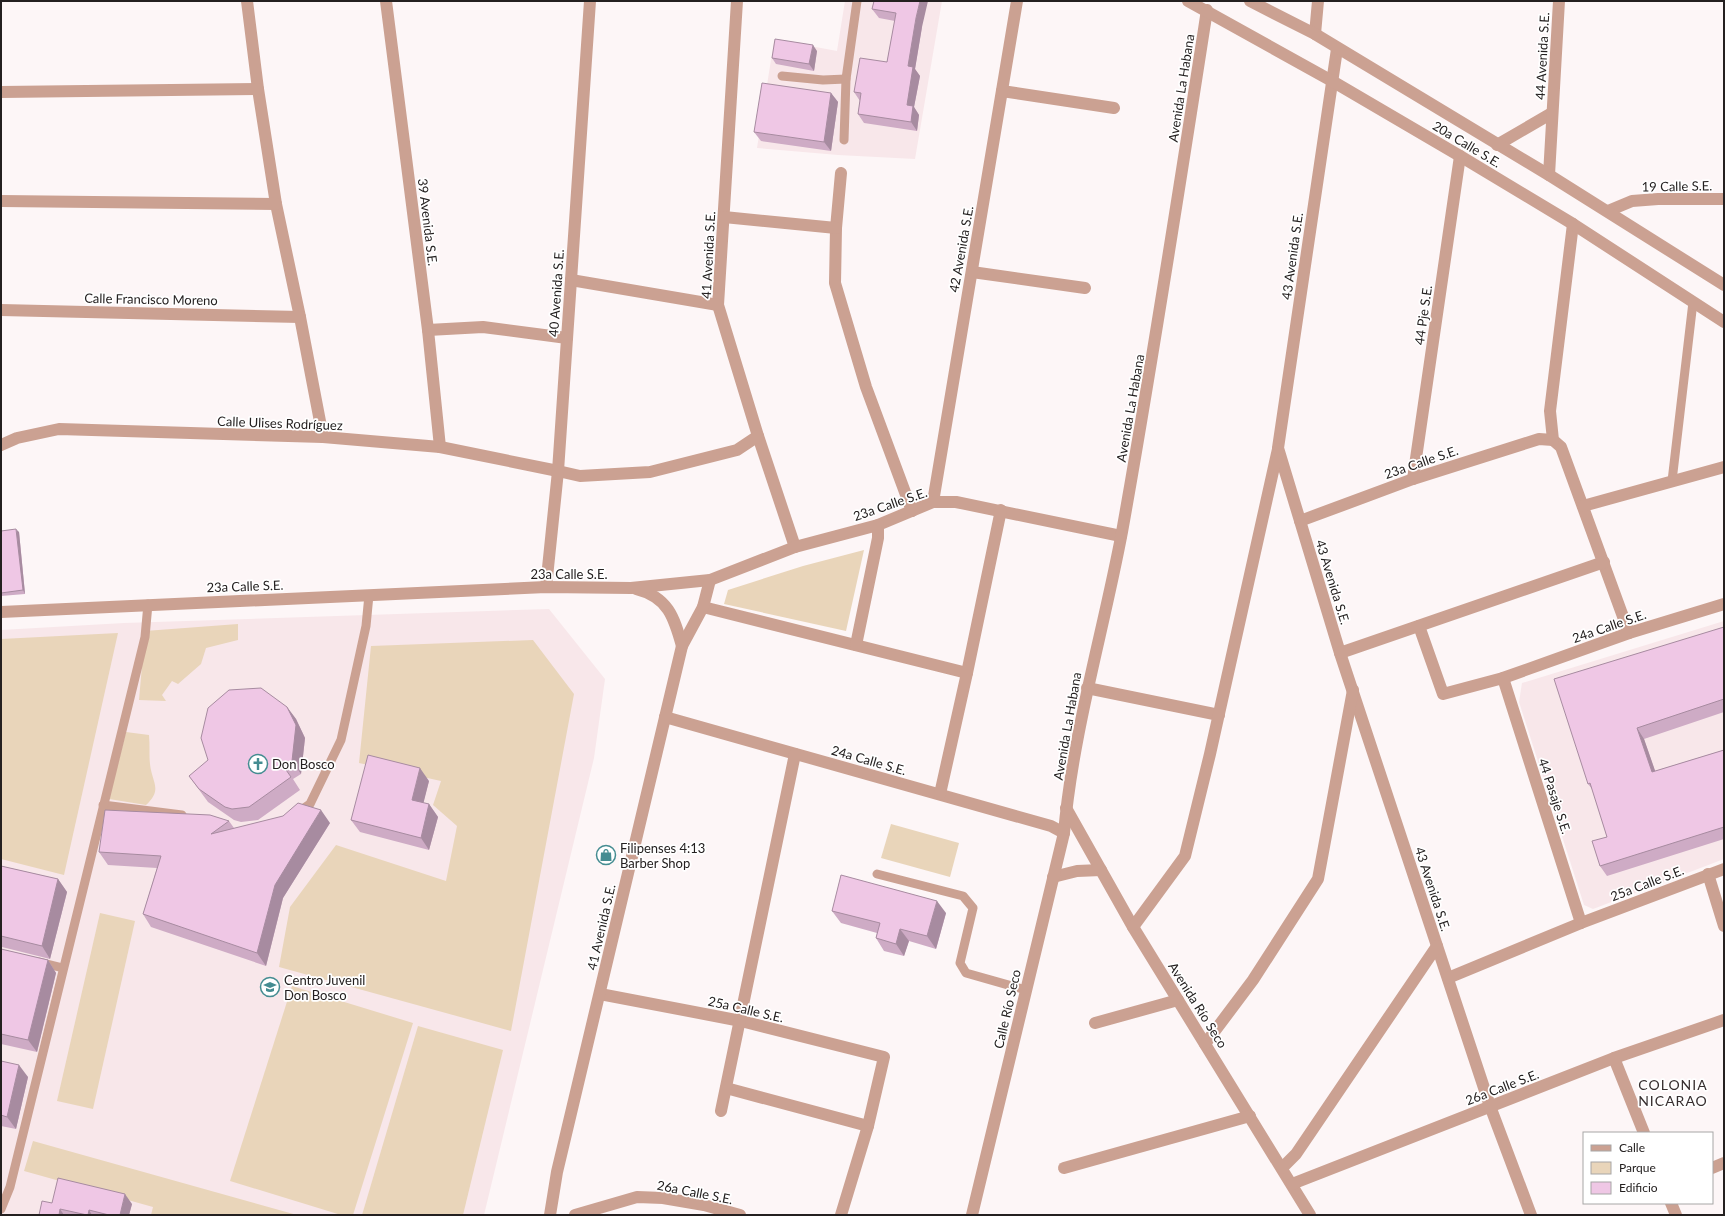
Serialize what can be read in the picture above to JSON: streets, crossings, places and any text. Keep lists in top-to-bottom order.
{
  "streets": {
    "street": [
      "44 Avenida S.E.",
      "Avenida La Habana",
      "20a Calle S.E.",
      "19 Calle S.E.",
      "39 Avenida S.E.",
      "42 Avenida S.E.",
      "41 Avenida S.E.",
      "43 Avenida S.E.",
      "40 Avenida S.E.",
      "Calle Francisco Moreno",
      "44 Pje S.E.",
      "Calle Ulises Rodríguez",
      "23a Calle S.E.",
      "24a Calle S.E.",
      "44 Pasaje S.E.",
      "25a Calle S.E.",
      "Avenida Río Seco",
      "Calle Río Seco",
      "26a Calle S.E."
    ]
  },
  "crossings": [
    ["44 Avenida S.E.", "20a Calle S.E."],
    ["Avenida La Habana", "20a Calle S.E."],
    ["Avenida La Habana", "23a Calle S.E."],
    ["Avenida La Habana", "Avenida Río Seco"],
    ["Avenida La Habana", "Calle Río Seco"],
    ["20a Calle S.E.", "19 Calle S.E."],
    ["20a Calle S.E.", "43 Avenida S.E."],
    ["20a Calle S.E.", "44 Pje S.E."],
    ["39 Avenida S.E.", "Calle Ulises Rodríguez"],
    ["42 Avenida S.E.", "23a Calle S.E."],
    ["41 Avenida S.E.", "Calle Ulises Rodríguez"],
    ["41 Avenida S.E.", "23a Calle S.E."],
    ["41 Avenida S.E.", "24a Calle S.E."],
    ["41 Avenida S.E.", "25a Calle S.E."],
    ["43 Avenida S.E.", "23a Calle S.E."],
    ["43 Avenida S.E.", "25a Calle S.E."],
    ["43 Avenida S.E.", "26a Calle S.E."],
    ["40 Avenida S.E.", "Calle Ulises Rodríguez"],
    ["40 Avenida S.E.", "23a Calle S.E."],
    ["44 Pje S.E.", "23a Calle S.E."],
    ["24a Calle S.E.", "44 Pasaje S.E."],
    ["24a Calle S.E.", "Calle Río Seco"],
    ["44 Pasaje S.E.", "25a Calle S.E."],
    ["Avenida Río Seco", "Calle Río Seco"],
    ["Avenida Río Seco", "26a Calle S.E."]
  ],
  "districts": ["COLONIA NICARAO"],
  "places": {
    "church": ["Don Bosco"],
    "shop": ["Filipenses 4:13 Barber Shop"],
    "school or university": ["Centro Juvenil Don Bosco"]
  },
  "legend": ["Calle", "Parque", "Edificio"]
}
